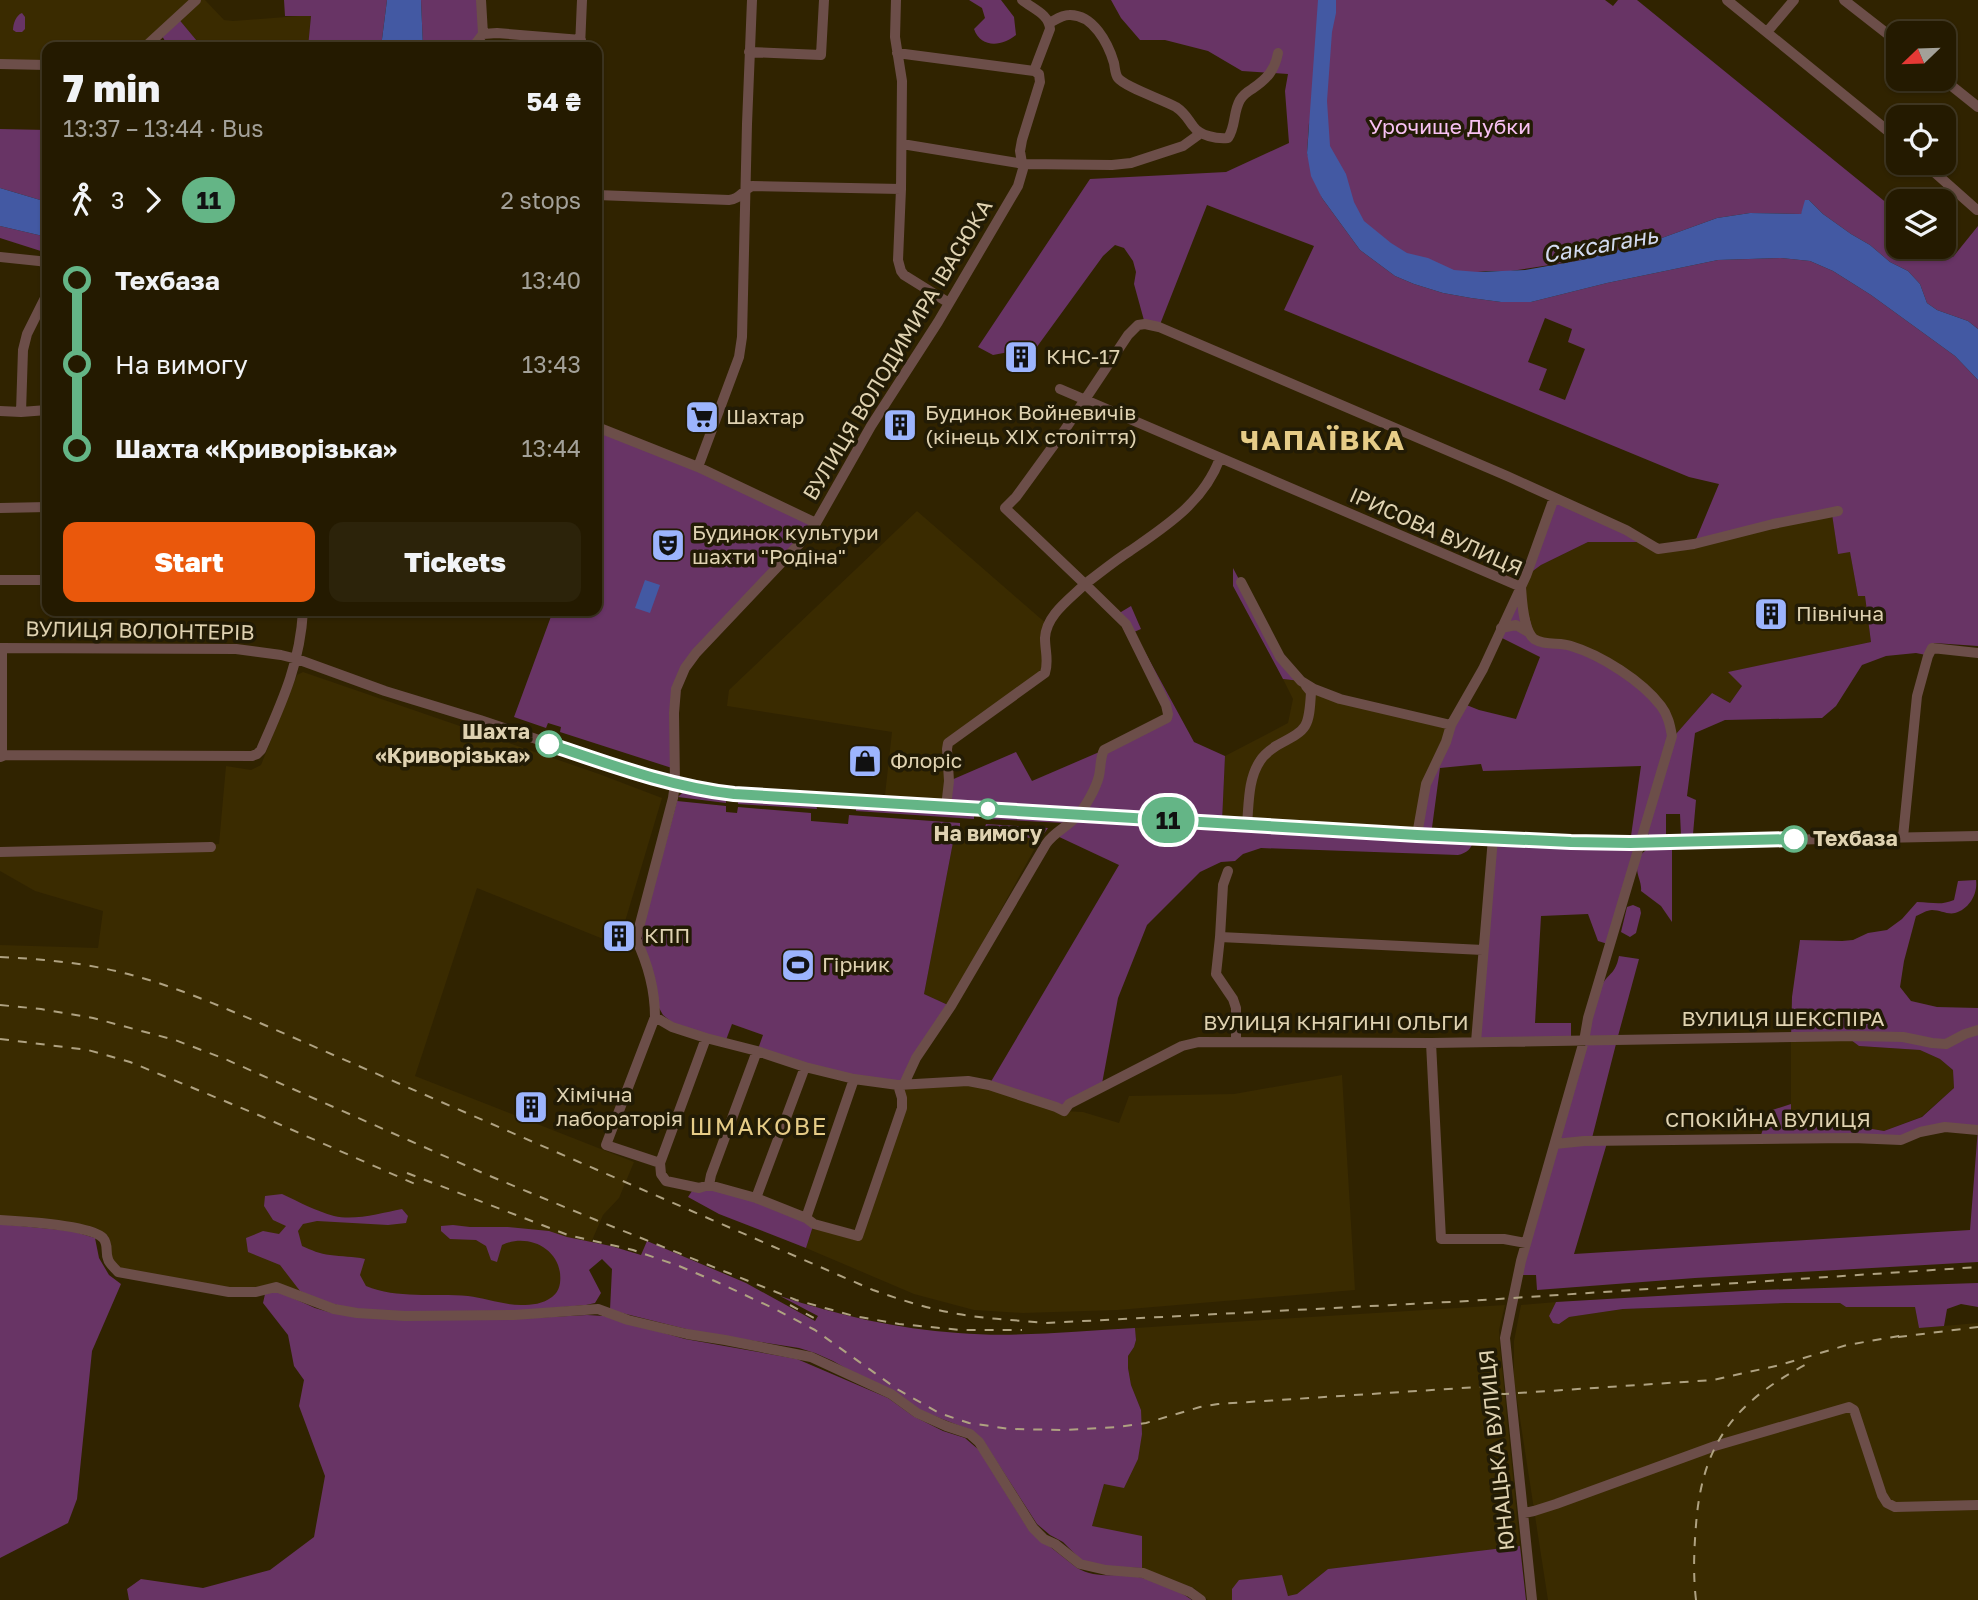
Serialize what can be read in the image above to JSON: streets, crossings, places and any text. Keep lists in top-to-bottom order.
{
  "streets": {
    "street": [
      "ВУЛИЦЯ ВОЛОДИМИРА ІВАСЮКА",
      "ІРИСОВА ВУЛИЦЯ",
      "ВУЛИЦЯ ВОЛОНТЕРІВ",
      "ВУЛИЦЯ ШЕКСПІРА",
      "ВУЛИЦЯ КНЯГИНІ ОЛЬГИ",
      "СПОКІЙНА ВУЛИЦЯ",
      "ЮНАЦЬКА ВУЛИЦЯ"
    ]
  },
  "crossings": [
    ["ВУЛИЦЯ ВОЛОДИМИРА ІВАСЮКА", "ВУЛИЦЯ ВОЛОНТЕРІВ"],
    ["ВУЛИЦЯ ВОЛОНТЕРІВ", "ЮНАЦЬКА ВУЛИЦЯ"],
    ["ВУЛИЦЯ ШЕКСПІРА", "ВУЛИЦЯ КНЯГИНІ ОЛЬГИ"],
    ["ВУЛИЦЯ ШЕКСПІРА", "ЮНАЦЬКА ВУЛИЦЯ"],
    ["ВУЛИЦЯ КНЯГИНІ ОЛЬГИ", "ЮНАЦЬКА ВУЛИЦЯ"],
    ["СПОКІЙНА ВУЛИЦЯ", "ЮНАЦЬКА ВУЛИЦЯ"]
  ],
  "districts": ["ЧАПАЇВКА", "ШМАКОВЕ"],
  "water": ["Саксагань"],
  "parks": ["Урочище Дубки"],
  "places": {
    "building": [
      "КНС-17",
      "Будинок Войневичів (кінець ХІХ століття)",
      "Північна",
      "КПП",
      "Хімічна лабораторія"
    ],
    "supermarket": ["Шахтар"],
    "theatre": ["Будинок культури шахти \"Родіна\""],
    "other": ["Шахта «Криворізька»", "На вимогу", "Техбаза"],
    "shop": ["Флоріс"],
    "sports": ["Гірник"]
  },
  "lines": ["bus line 11"],
  "north": "bottom left",
  "page": {
    "on_map": "11",
    "heading": ["7 min", "13:37 – 13:44 · Bus", "54 ₴"],
    "legs": ["3", "11", "2 stops"],
    "list": [
      {
        "name": "Техбаза",
        "value": "13:40"
      },
      {
        "name": "На вимогу",
        "value": "13:43"
      },
      {
        "name": "Шахта «Криворізька»",
        "value": "13:44"
      }
    ],
    "buttons": ["Start", "Tickets"]
  }
}
